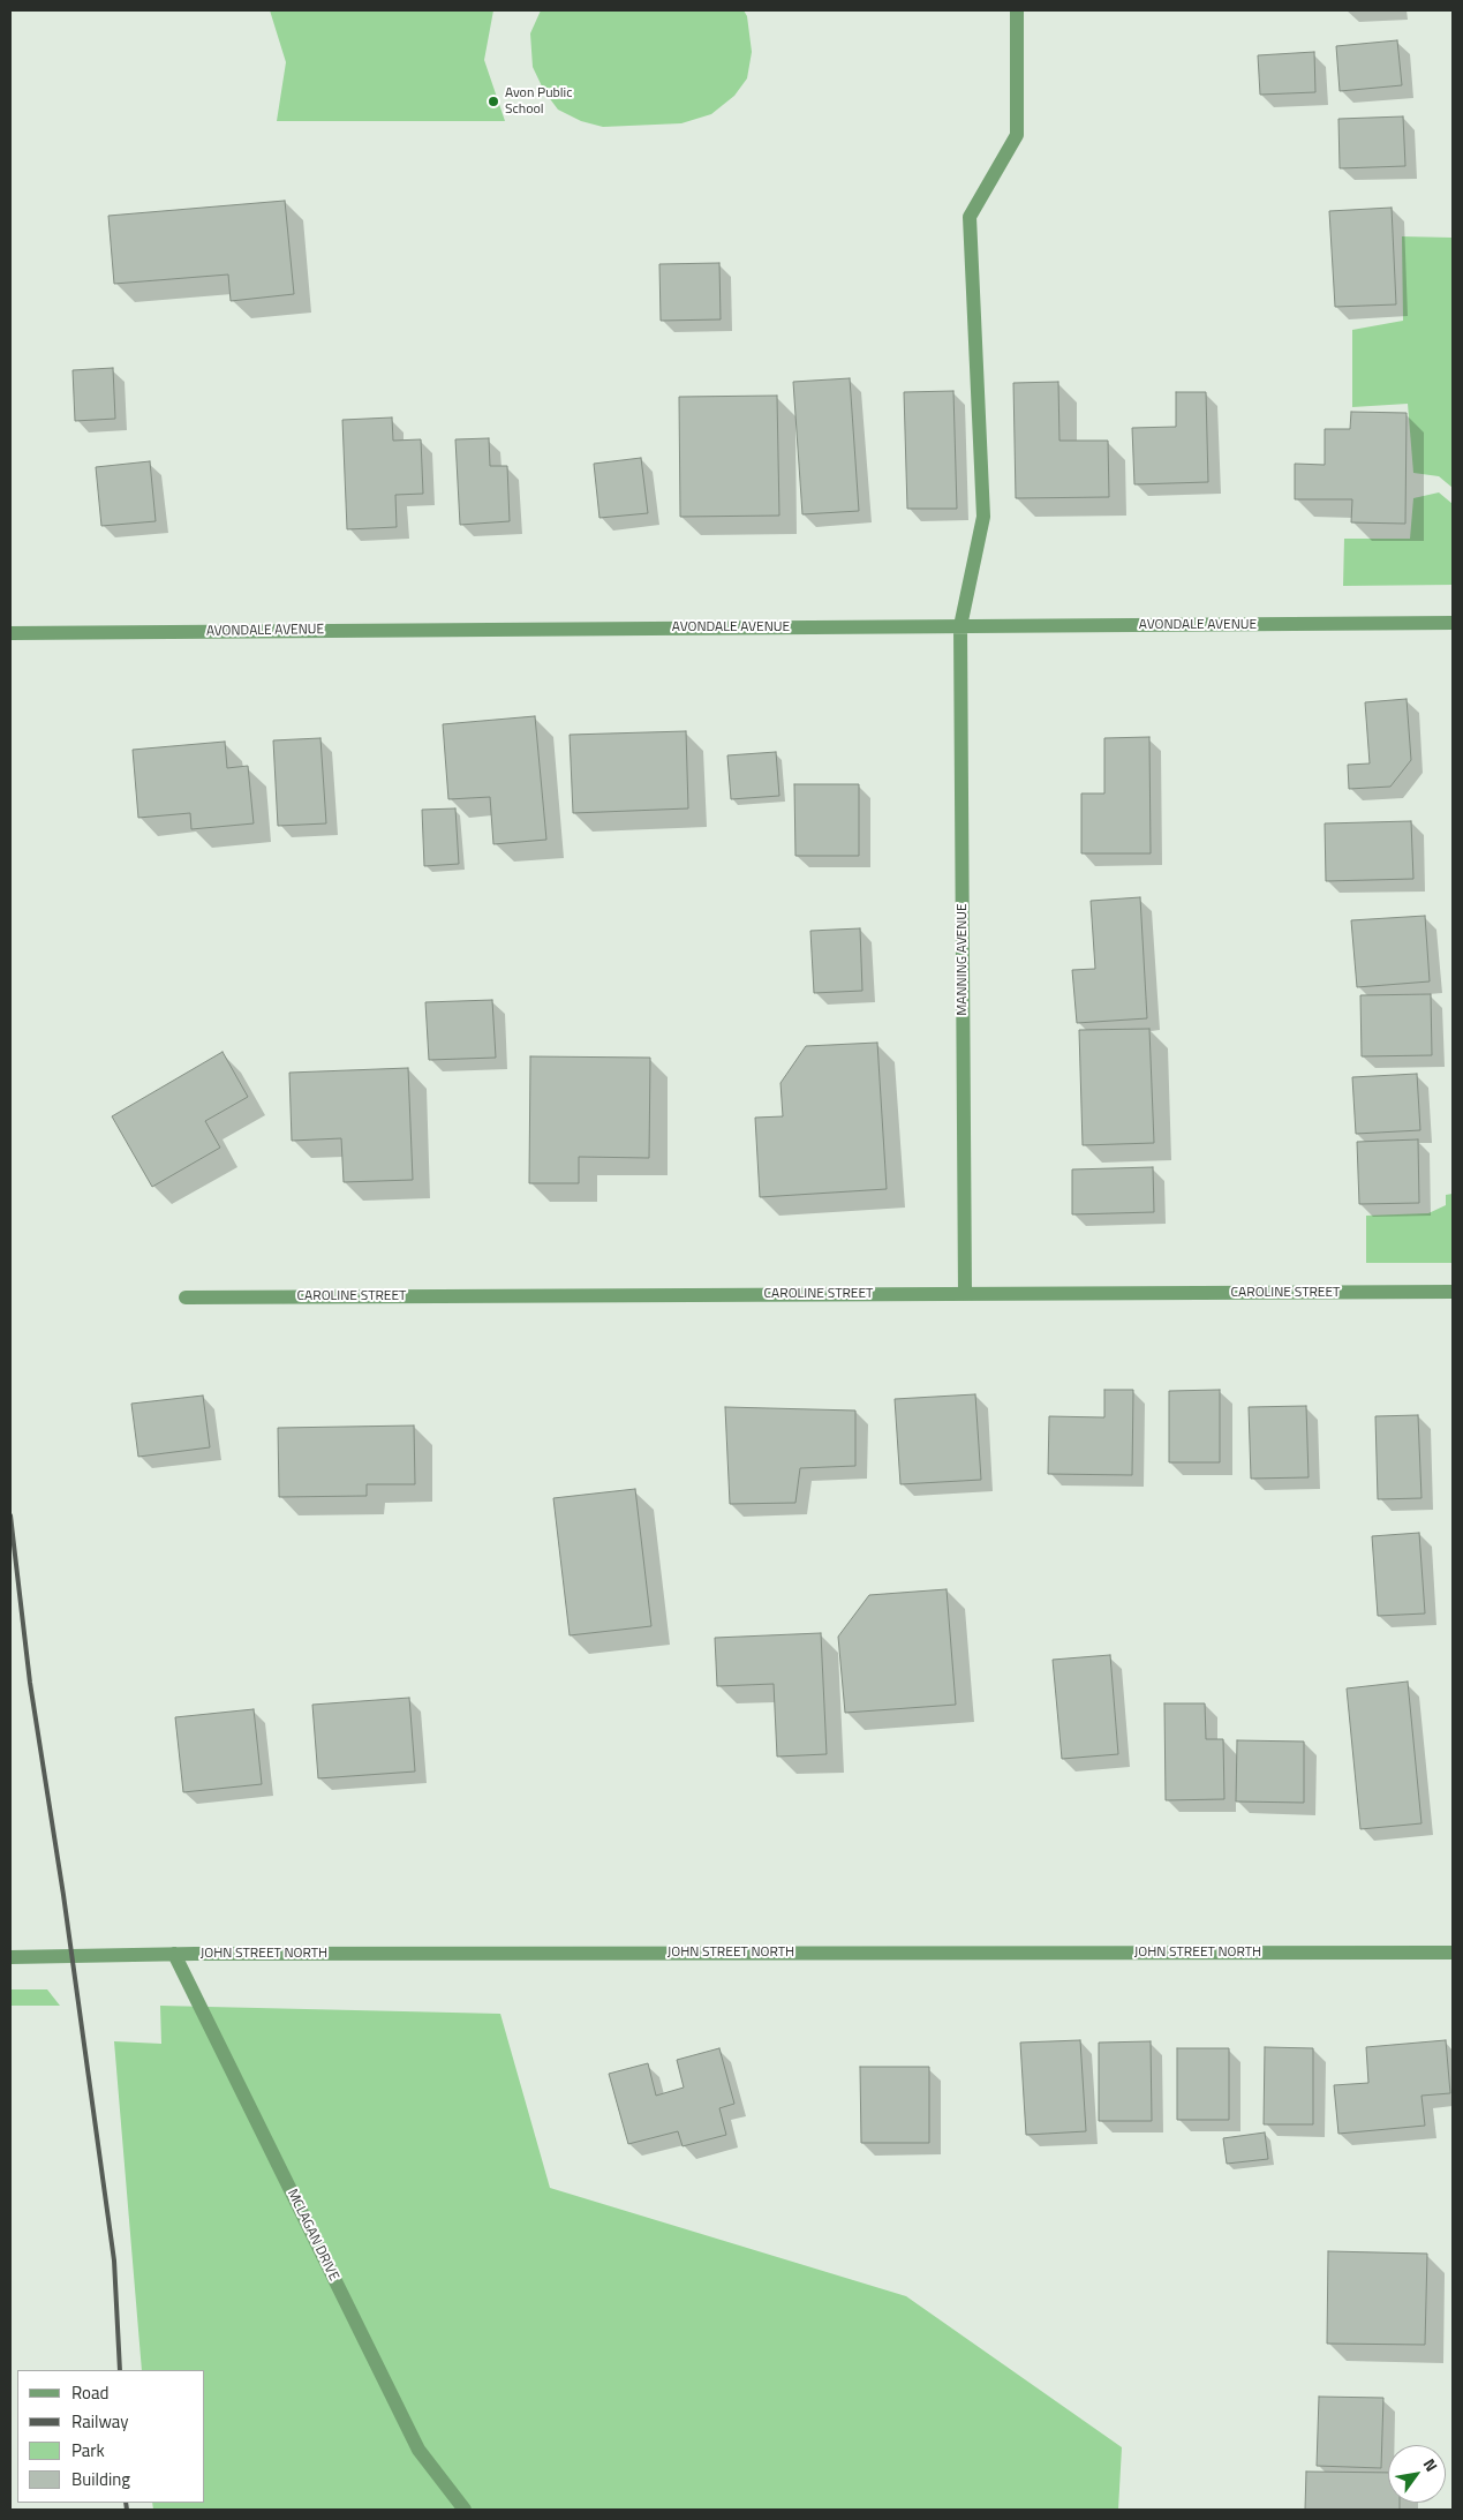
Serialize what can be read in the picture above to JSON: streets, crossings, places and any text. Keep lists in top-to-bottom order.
{
  "streets": {
    "street": [
      "AVONDALE AVENUE",
      "MANNING AVENUE",
      "CAROLINE STREET",
      "JOHN STREET NORTH",
      "MCLAGAN DRIVE"
    ]
  },
  "crossings": [
    ["AVONDALE AVENUE", "MANNING AVENUE"],
    ["MANNING AVENUE", "CAROLINE STREET"],
    ["JOHN STREET NORTH", "MCLAGAN DRIVE"]
  ],
  "places": ["Avon Public School"],
  "legend": [
    "Road",
    "Railway",
    "Park",
    "Building"
  ],
  "north": "top right"
}
